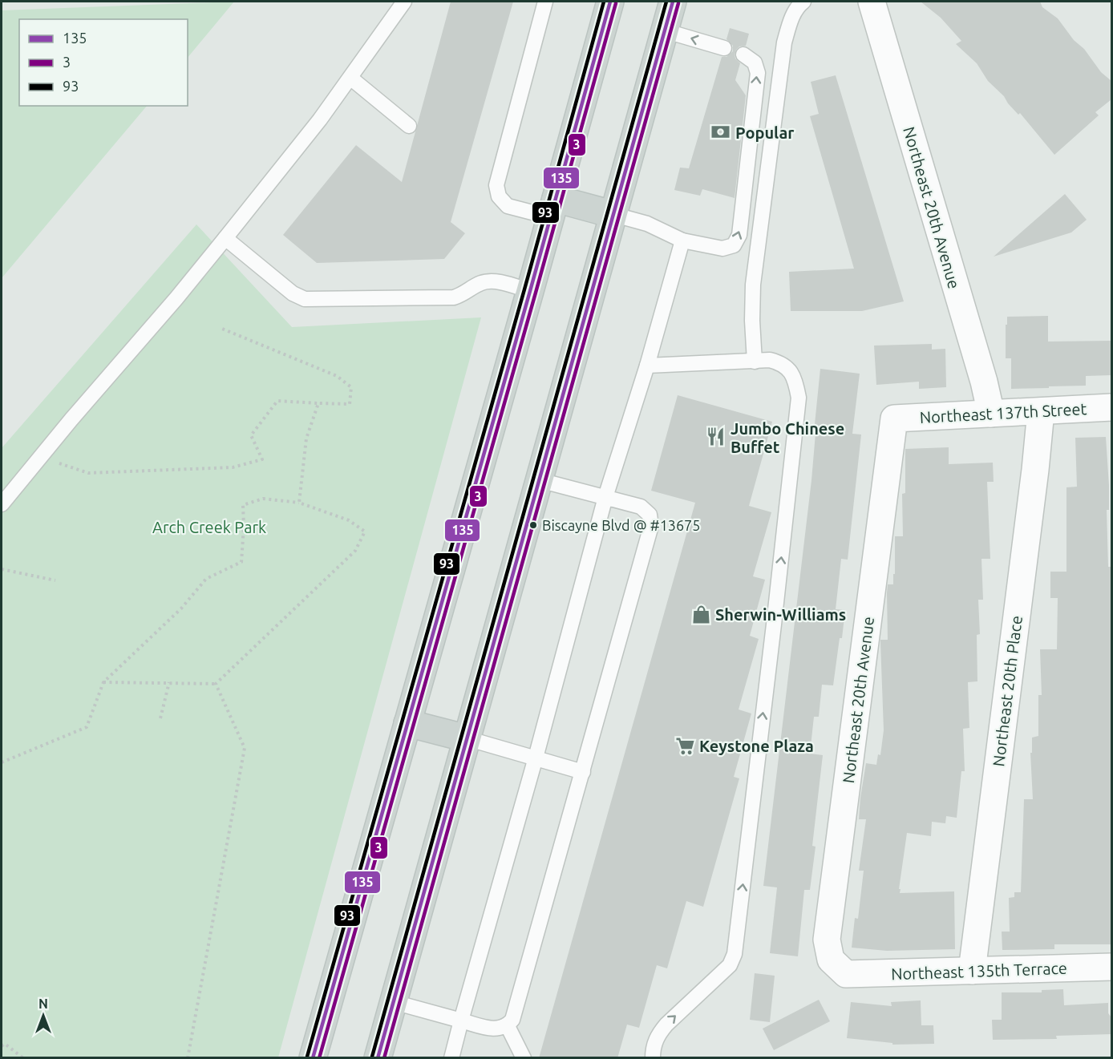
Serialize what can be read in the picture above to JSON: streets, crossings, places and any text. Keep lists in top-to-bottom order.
{
  "streets": {
    "street": [
      "Northeast 20th Avenue",
      "Northeast 137th Street",
      "Northeast 20th Place",
      "Northeast 135th Terrace"
    ]
  },
  "crossings": [
    ["Northeast 20th Avenue", "Northeast 137th Street"],
    ["Northeast 20th Avenue", "Northeast 135th Terrace"],
    ["Northeast 137th Street", "Northeast 20th Place"],
    ["Northeast 20th Place", "Northeast 135th Terrace"]
  ],
  "parks": ["Arch Creek Park"],
  "places": {
    "bank": ["Popular"],
    "restaurant": ["Jumbo Chinese Buffet"],
    "other": ["Biscayne Blvd @ #13675"],
    "shop": ["Sherwin-Williams"],
    "supermarket": ["Keystone Plaza"]
  },
  "lines": ["transit line 135", "transit line 93", "transit line 3"],
  "legend": ["135", "3", "93"],
  "north": "top"
}
